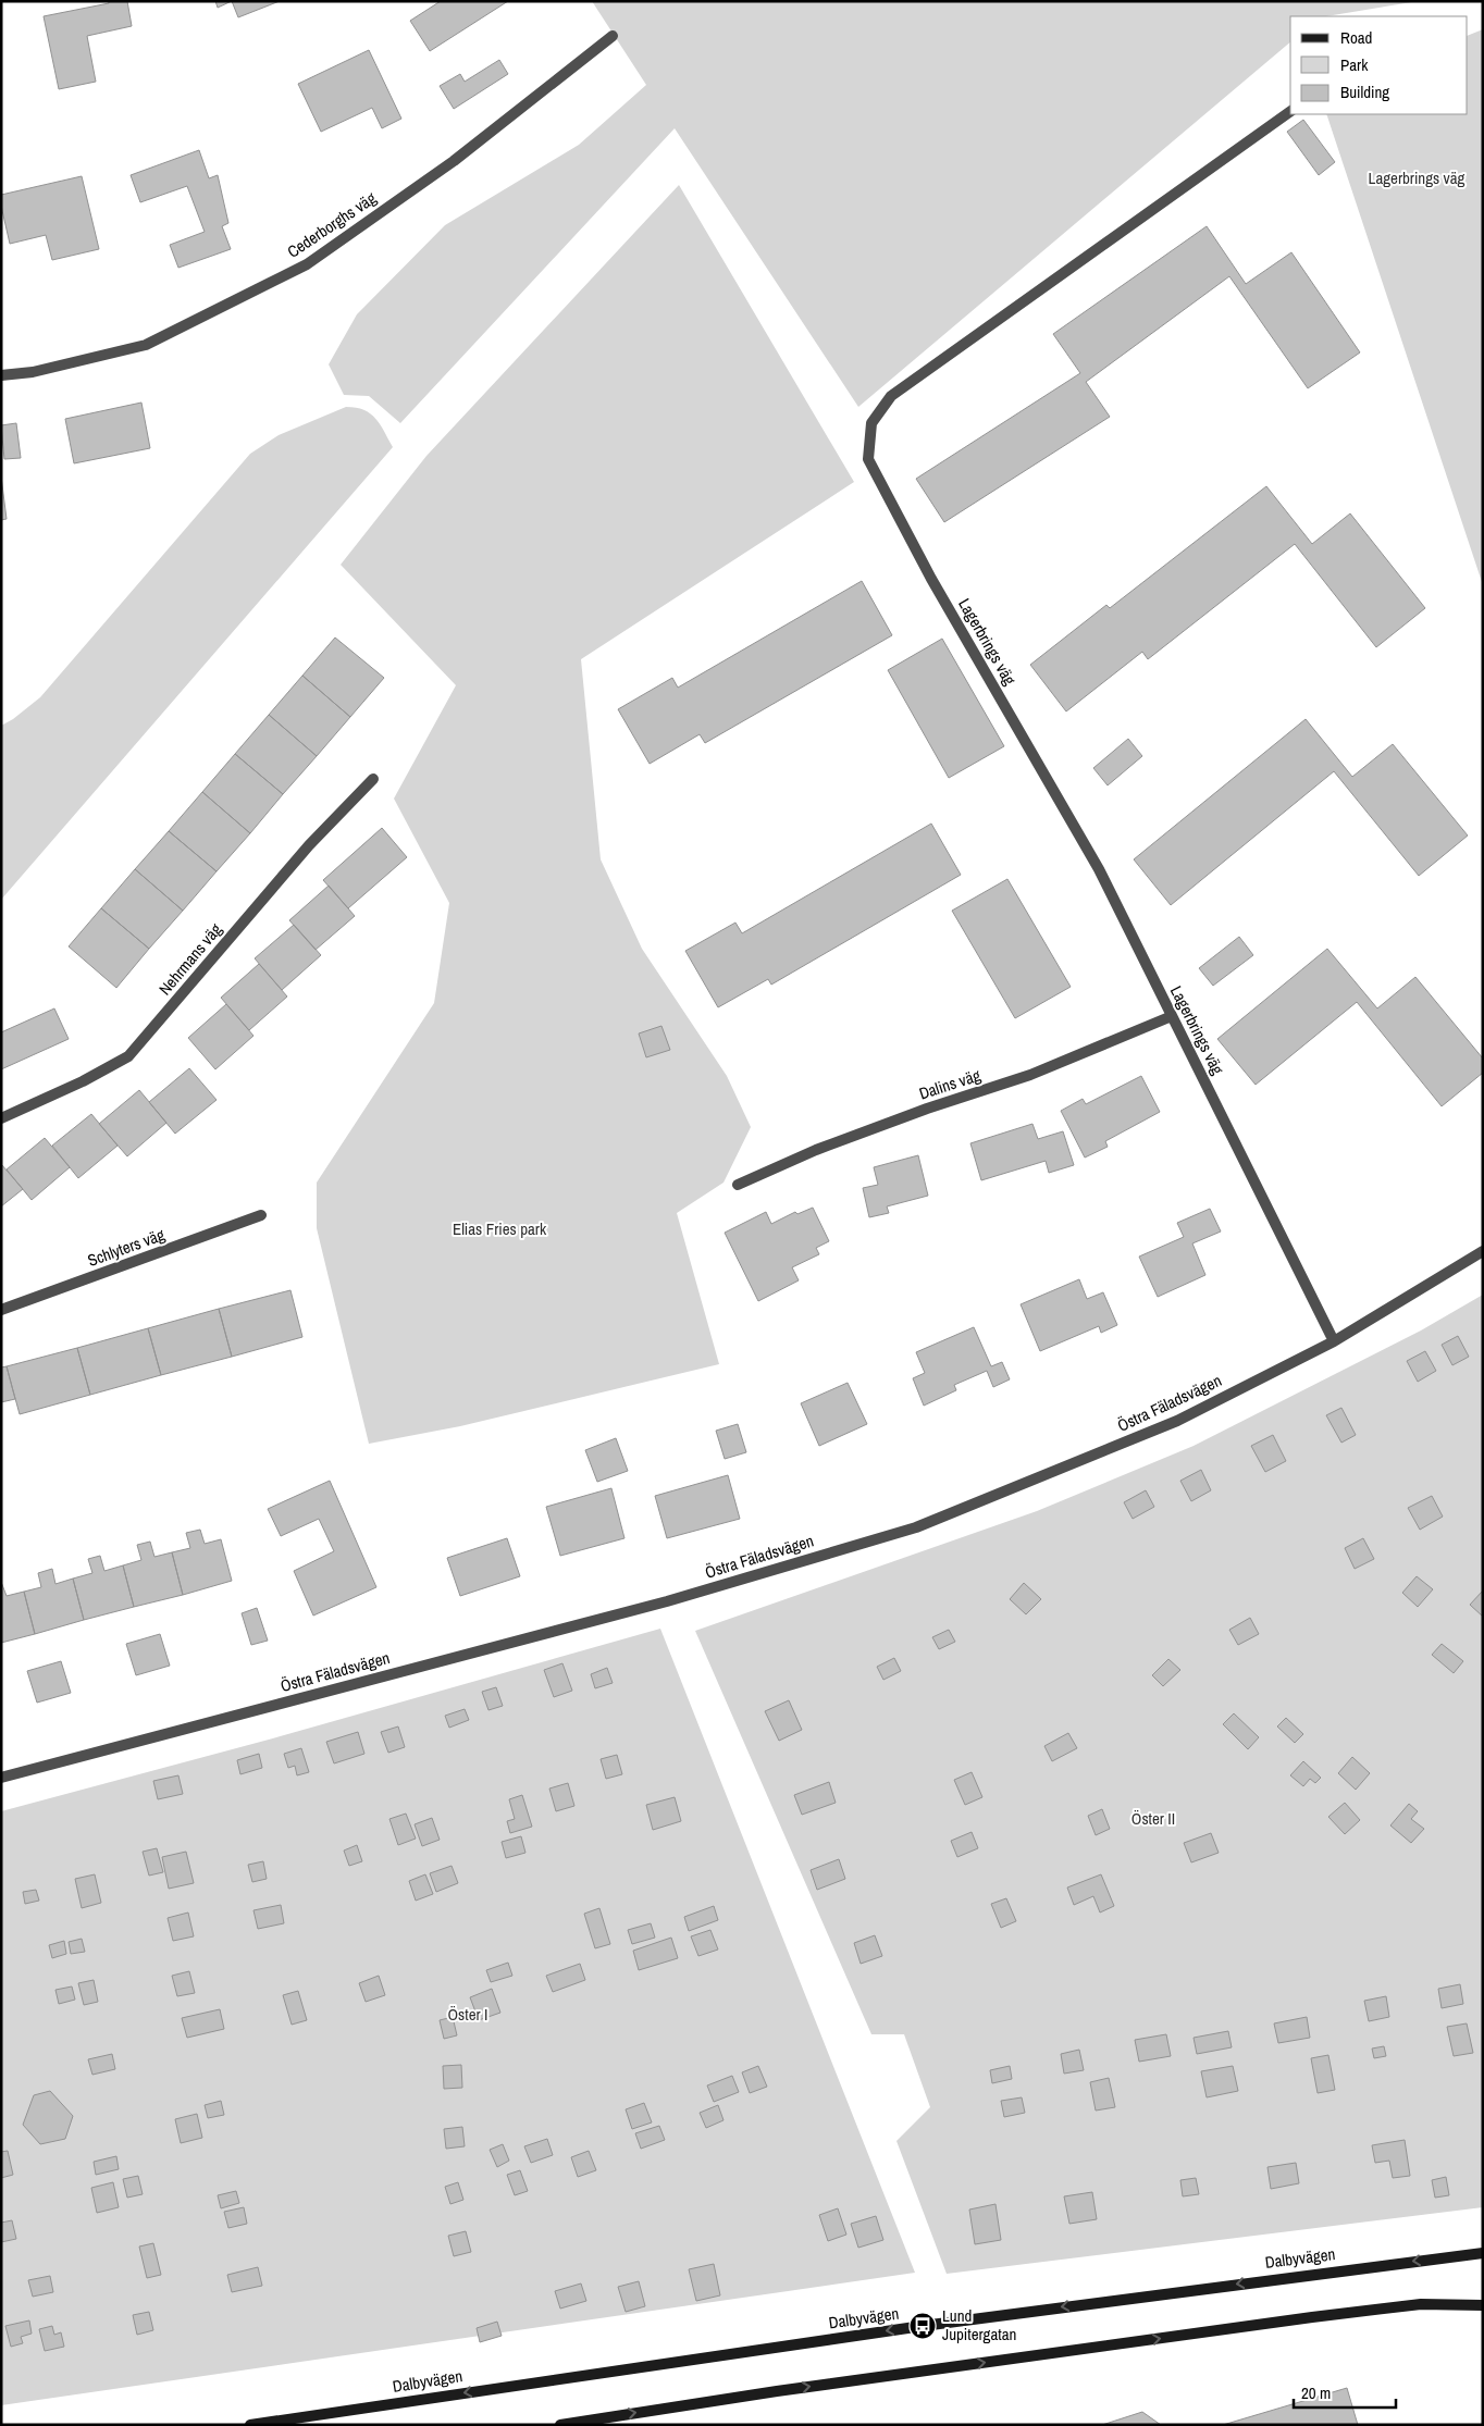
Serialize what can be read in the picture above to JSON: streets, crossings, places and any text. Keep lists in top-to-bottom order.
{
  "streets": {
    "main road": ["Dalbyvägen"],
    "street": [
      "Cederborghs väg",
      "Lagerbrings väg",
      "Nehrmans väg",
      "Dalins väg",
      "Schlyters väg",
      "Östra Fäladsvägen"
    ]
  },
  "crossings": [
    ["Lagerbrings väg", "Dalins väg"],
    ["Lagerbrings väg", "Östra Fäladsvägen"]
  ],
  "parks": [
    "Lagerbrings väg",
    "Elias Fries park",
    "Öster II",
    "Öster I"
  ],
  "places": {
    "bus stop": ["Lund Jupitergatan"]
  },
  "legend": ["Road", "Park", "Building"],
  "scale_bar": "20 m"
}
